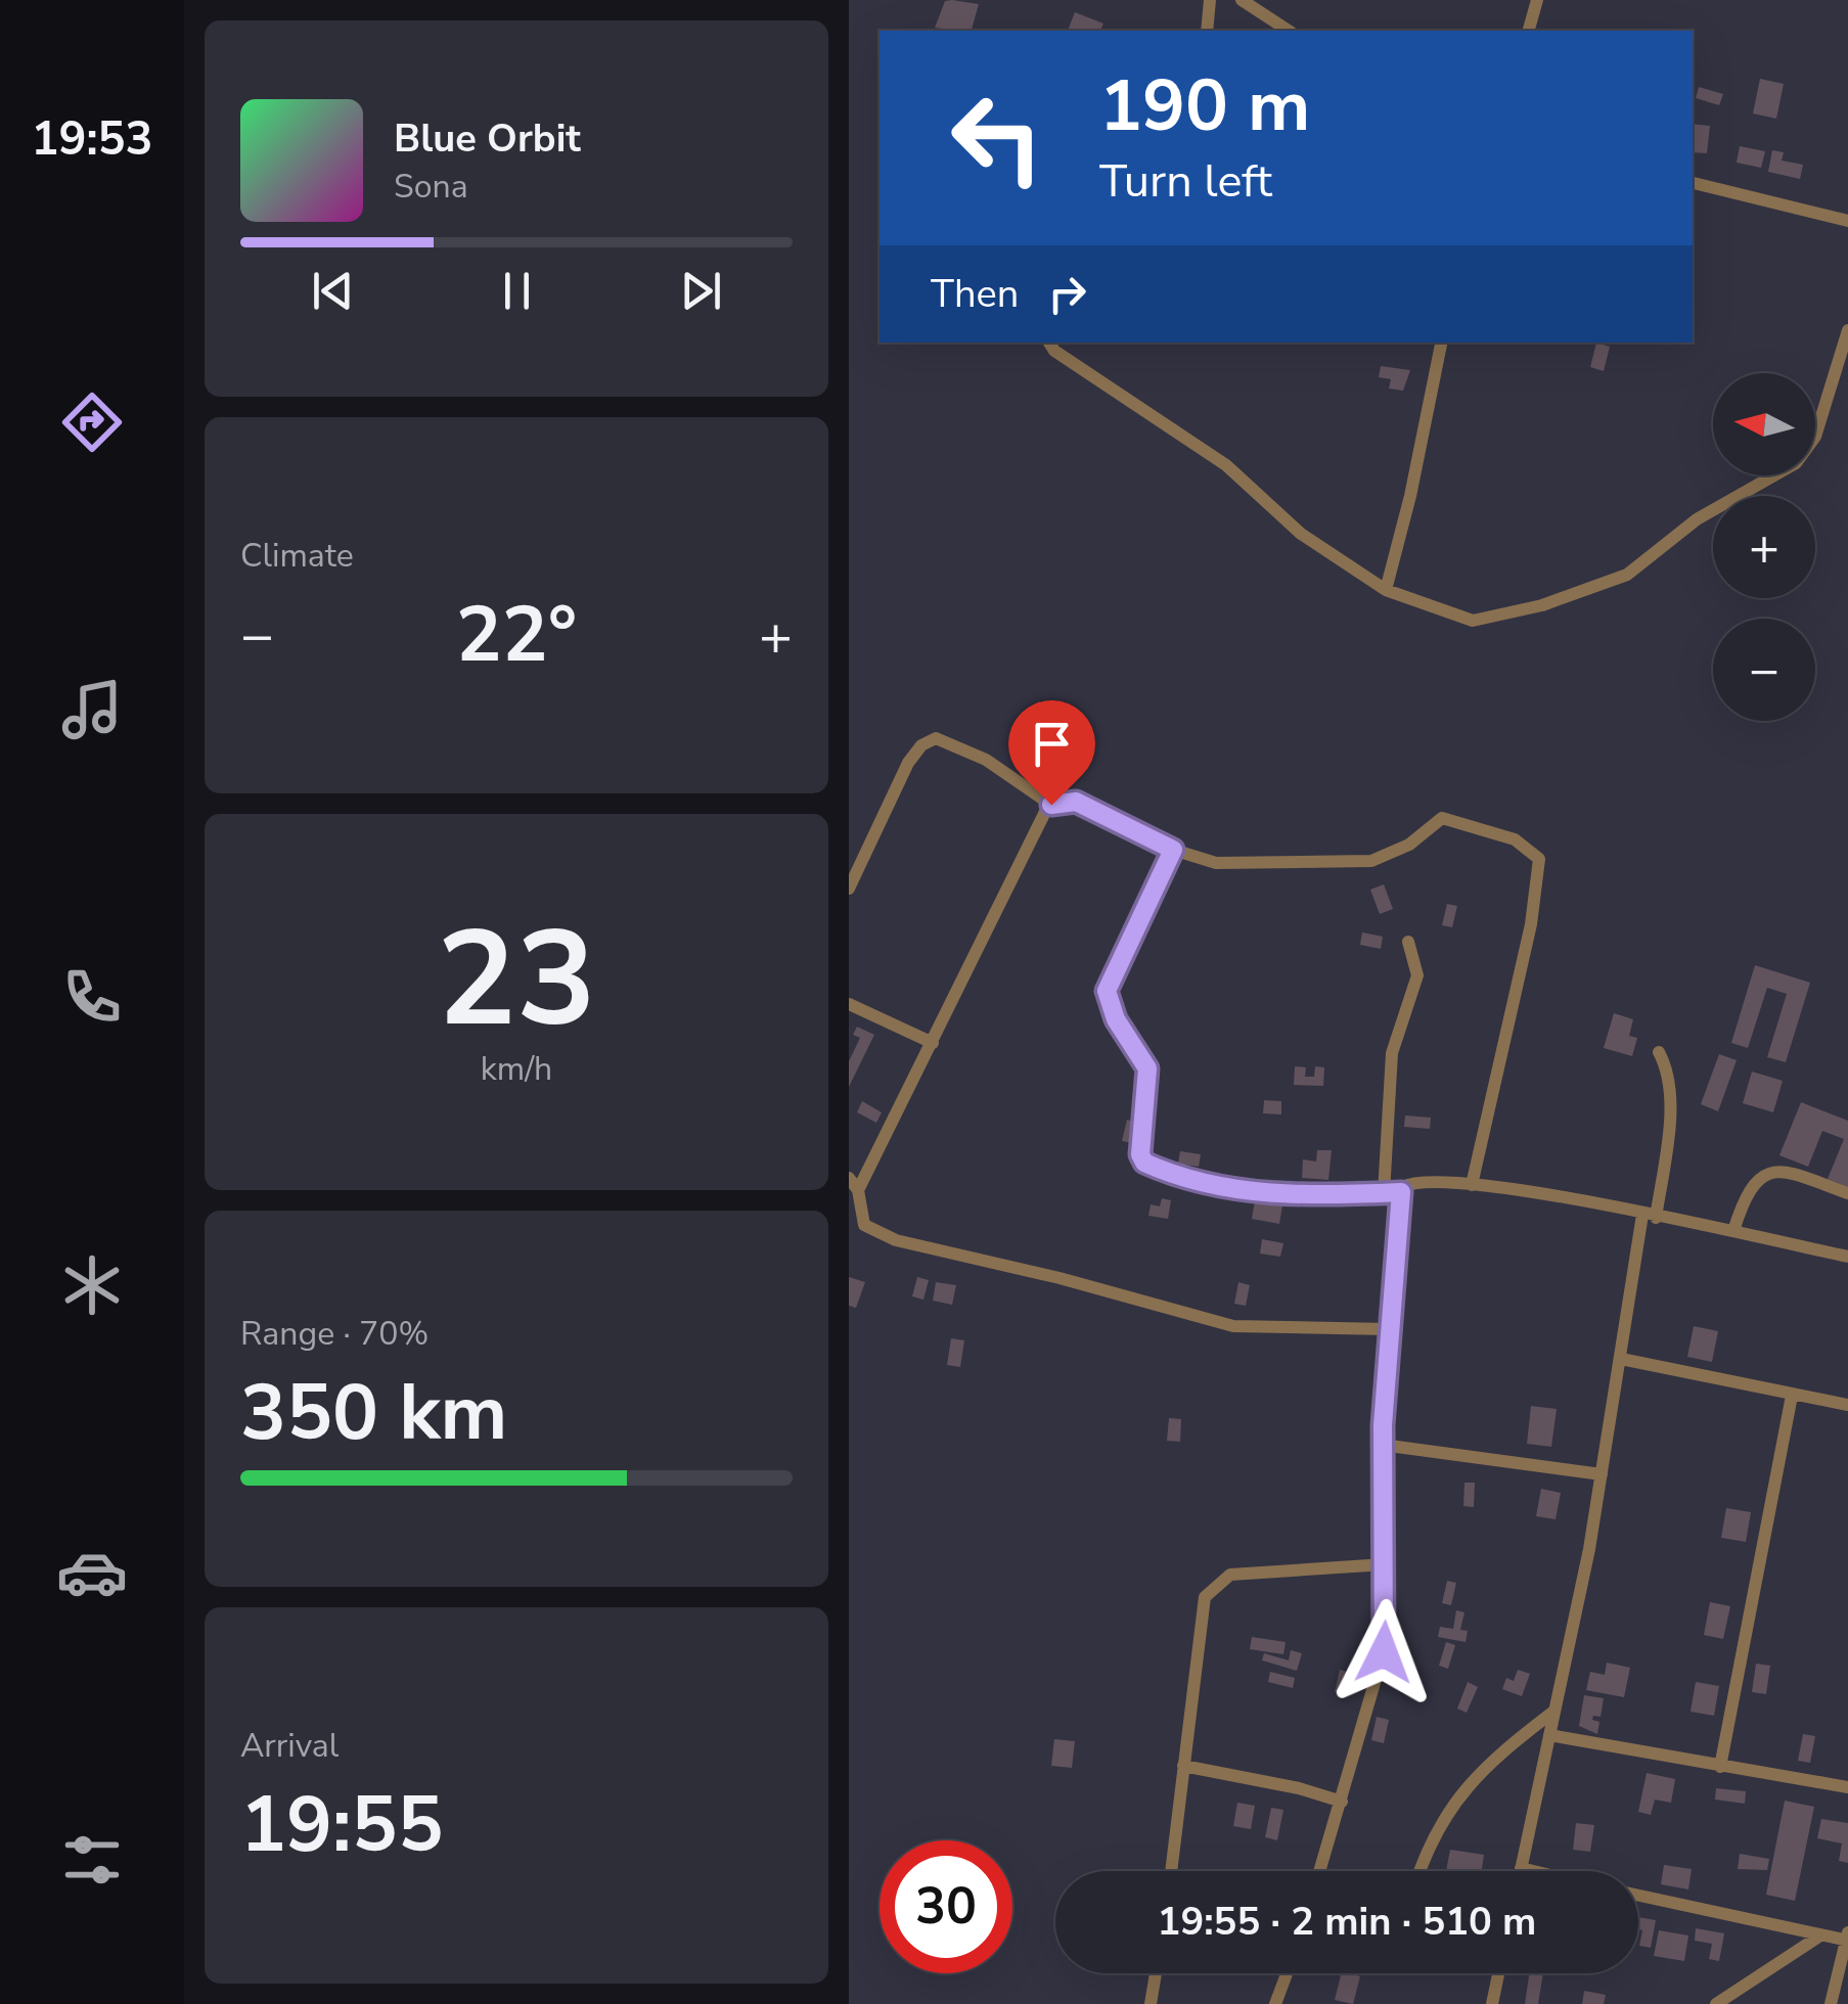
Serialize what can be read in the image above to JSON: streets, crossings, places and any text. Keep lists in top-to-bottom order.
{
  "north": "left",
  "page": {
    "tabs": "19:53",
    "turn": ["190 m", "Turn left"],
    "song": ["Blue Orbit", "Sona"],
    "then": "Then",
    "map_buttons": ["+", "−"],
    "tile": [
      "Climate",
      ["23", "km/h"],
      ["Range · 70%", "350 km"],
      ["Arrival", "19:55"]
    ],
    "heat": ["−", "22°", "+"],
    "limit": "30",
    "trip": "19:55 · 2 min · 510 m"
  }
}
